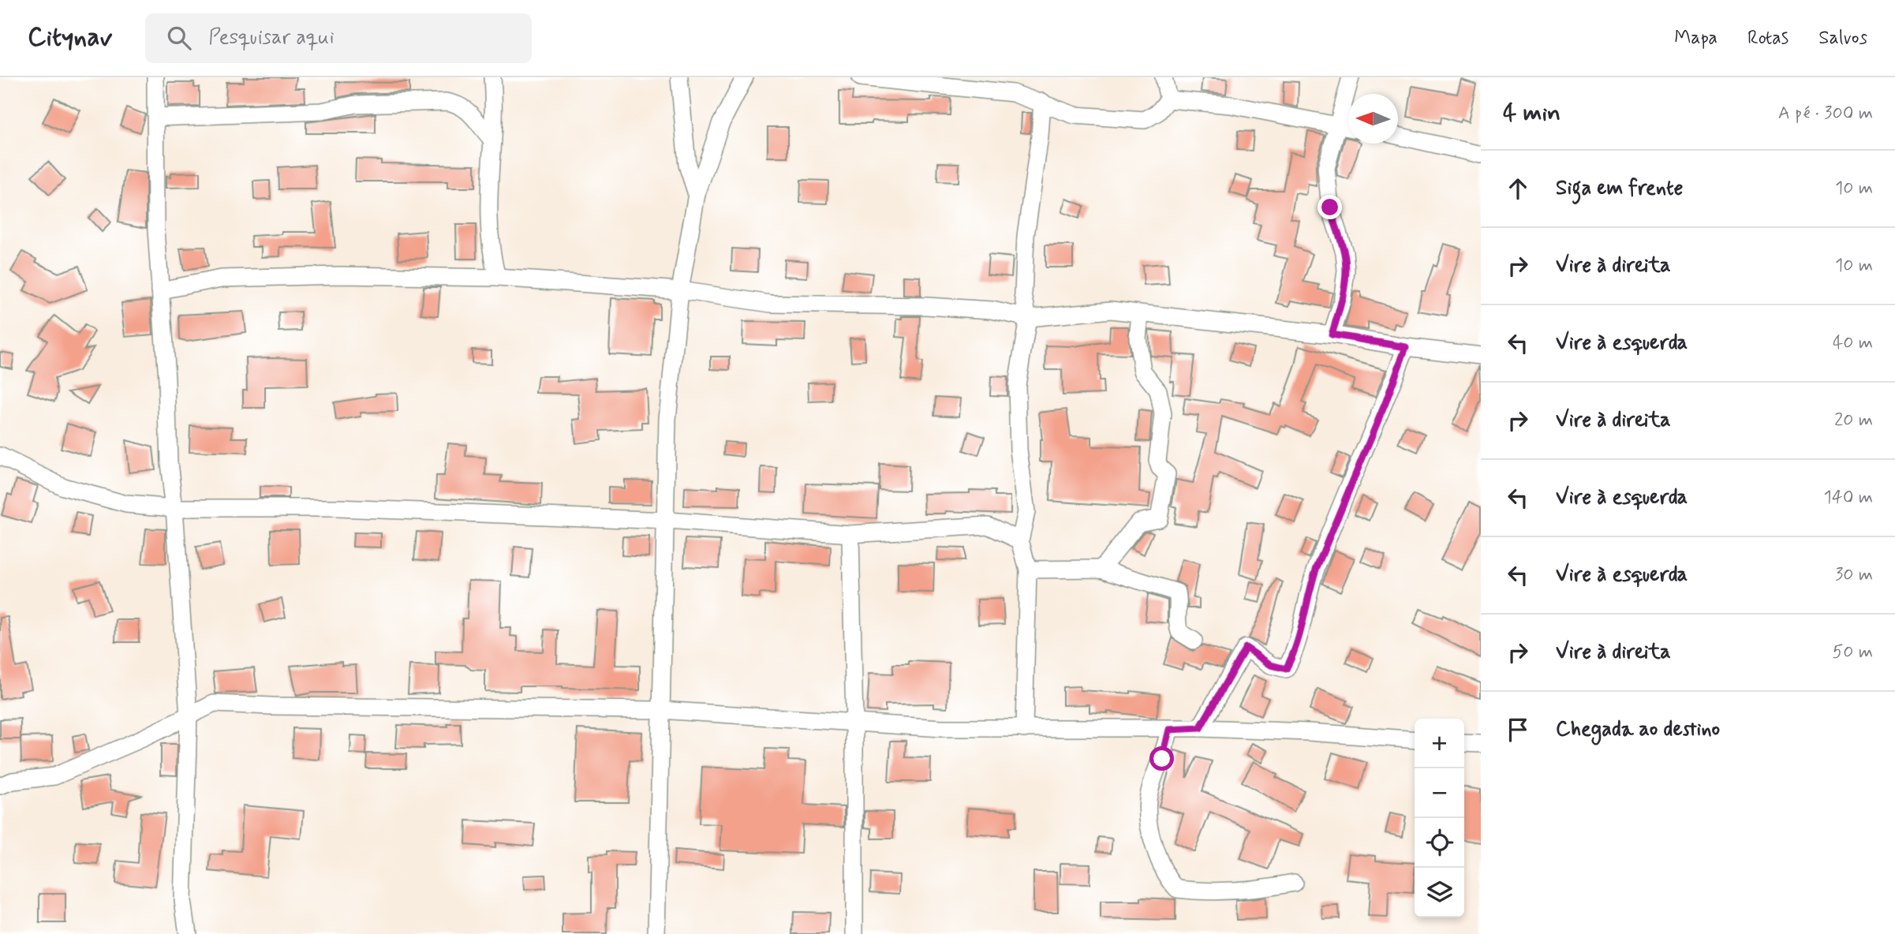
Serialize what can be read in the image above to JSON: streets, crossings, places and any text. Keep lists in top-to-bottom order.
{
  "north": "left",
  "page": {
    "header": "Citynav",
    "search": "Pesquisar aqui",
    "nav": ["Mapa", "Rotas", "Salvos"],
    "heading": ["4 min", "A pé · 300 m"],
    "list": [
      ["Siga em frente", "10 m"],
      ["Vire à direita", "10 m"],
      ["Vire à esquerda", "40 m"],
      ["Vire à direita", "20 m"],
      ["Vire à esquerda", "140 m"],
      ["Vire à esquerda", "30 m"],
      ["Vire à direita", "50 m"],
      "Chegada ao destino"
    ],
    "map_buttons": ["+", "−"]
  }
}
